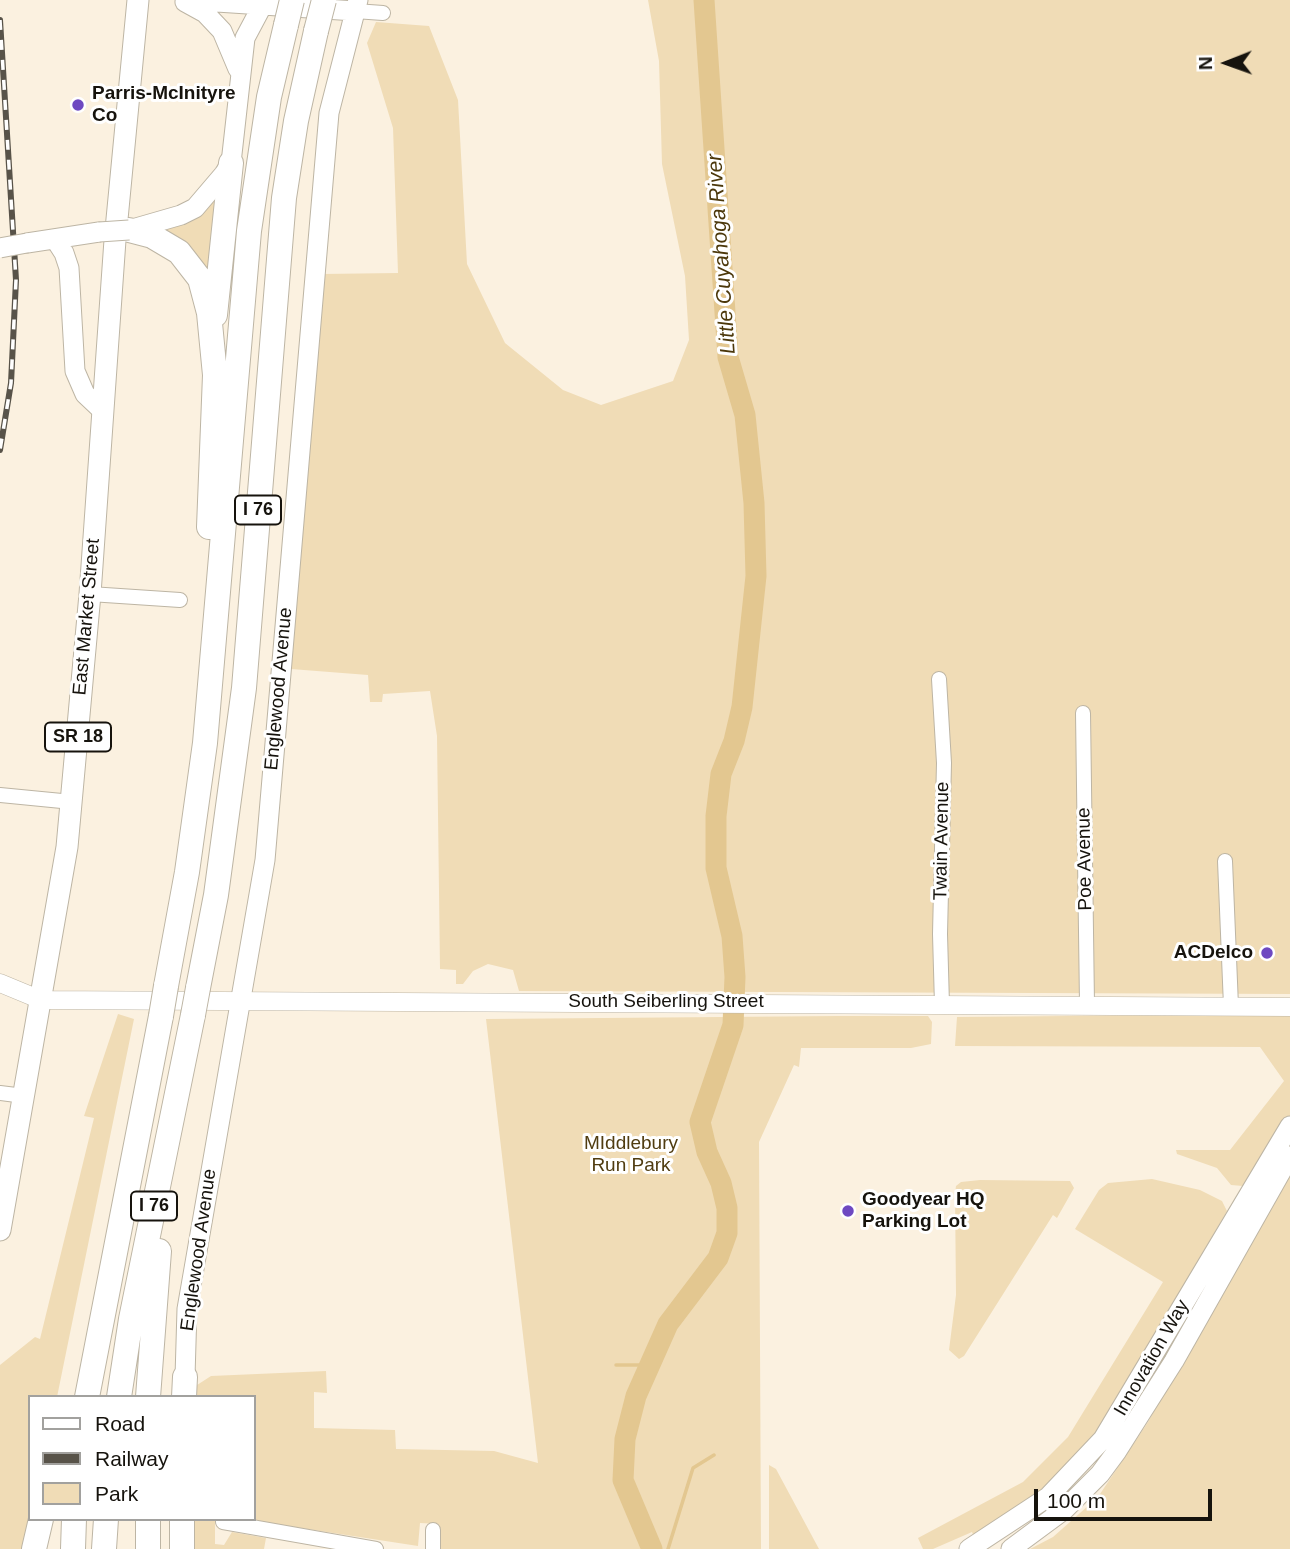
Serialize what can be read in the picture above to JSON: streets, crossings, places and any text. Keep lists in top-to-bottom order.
{
  "streets": {
    "highway": ["I 76"],
    "main road": [
      "East Market Street",
      "Englewood Avenue",
      "SR 18",
      "Innovation Way"
    ],
    "street": ["Twain Avenue", "Poe Avenue", "South Seiberling Street"]
  },
  "crossings": [
    ["East Market Street", "South Seiberling Street"],
    ["Englewood Avenue", "South Seiberling Street"],
    ["Twain Avenue", "South Seiberling Street"],
    ["Poe Avenue", "South Seiberling Street"]
  ],
  "water": ["Little Cuyahoga River"],
  "parks": ["MIddlebury Run Park"],
  "places": ["Parris-McInityre Co", "ACDelco", "Goodyear HQ Parking Lot"],
  "legend": ["Road", "Railway", "Park"],
  "scale_bar": "100 m",
  "north": "left"
}
